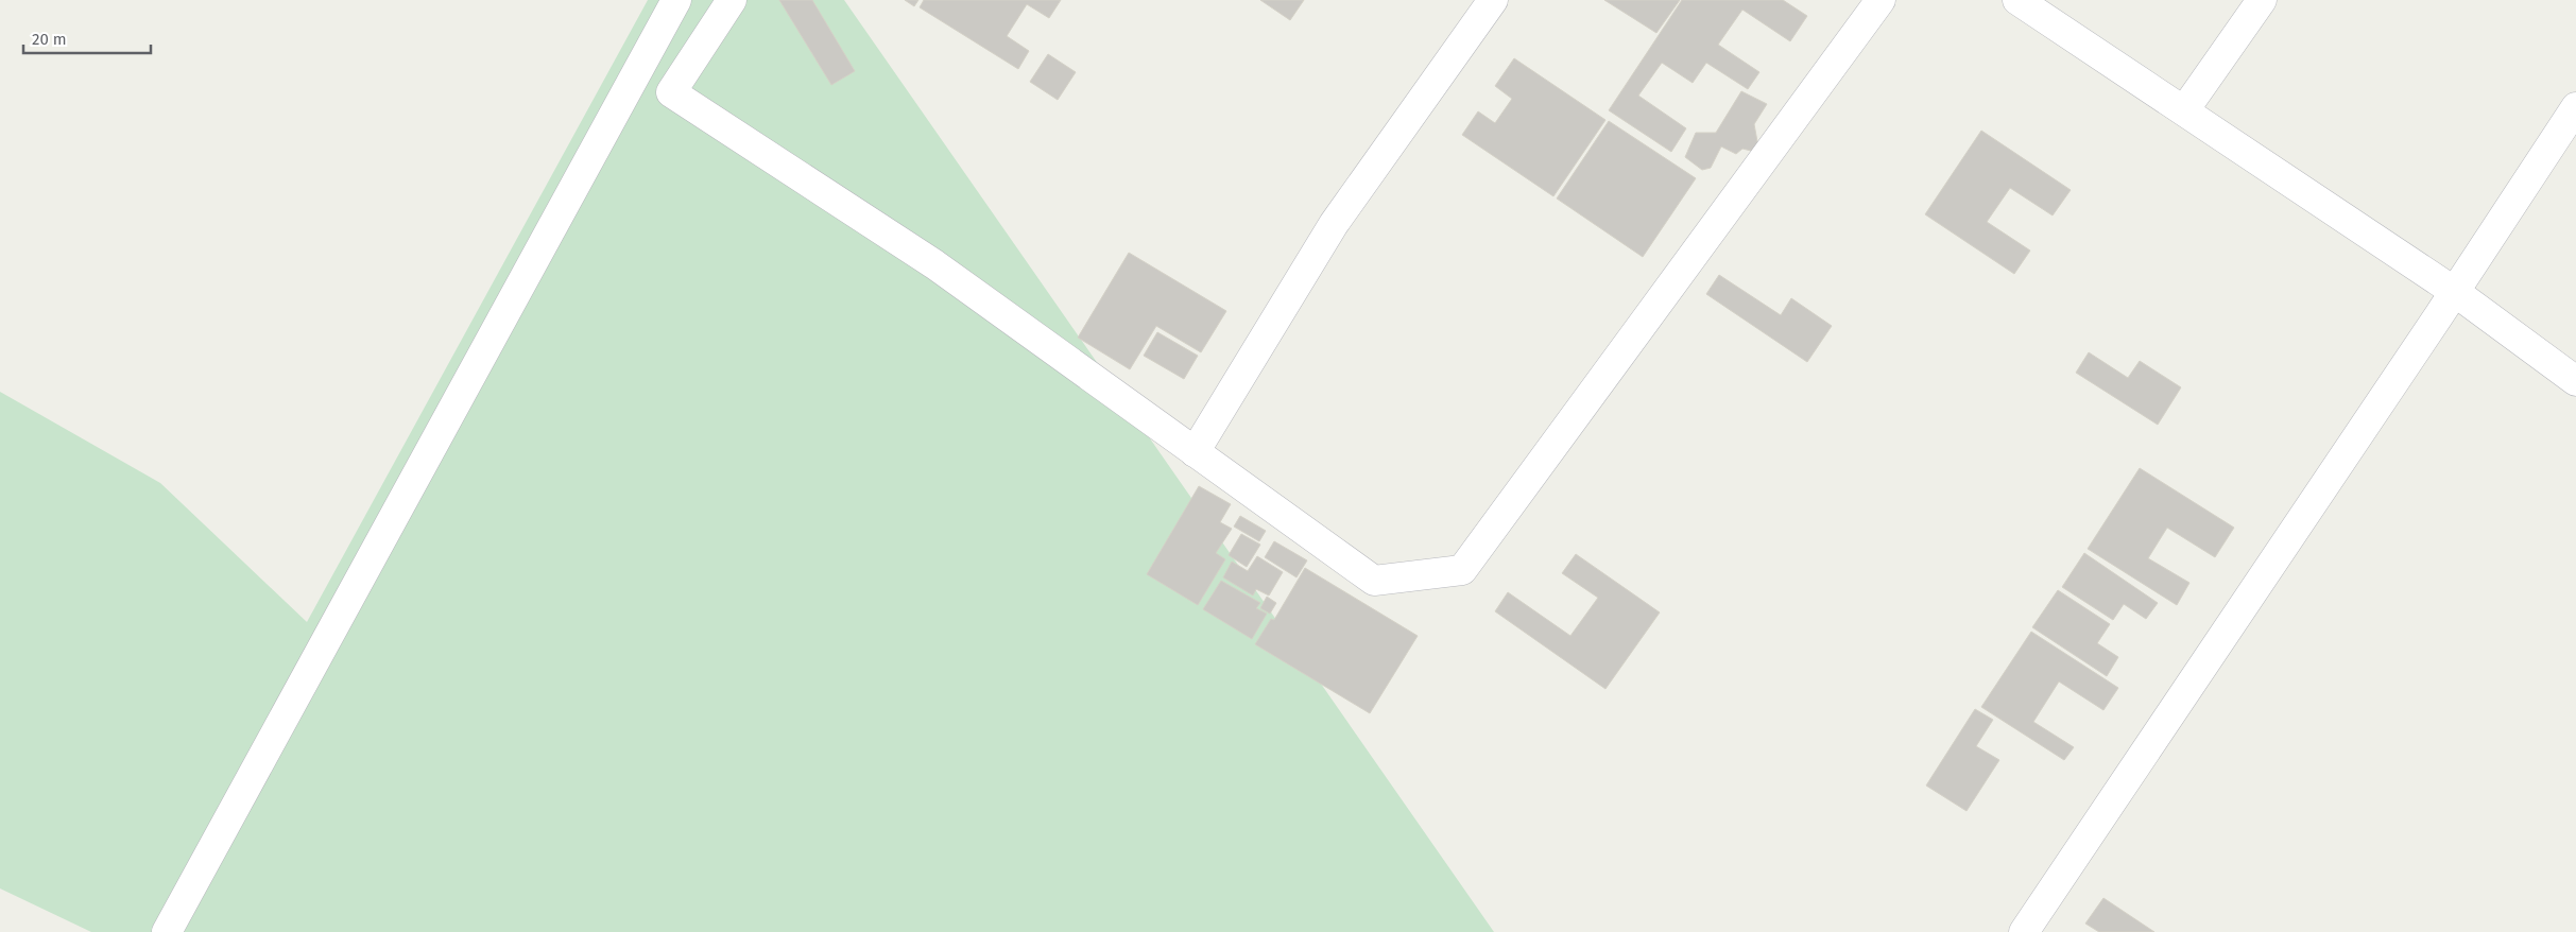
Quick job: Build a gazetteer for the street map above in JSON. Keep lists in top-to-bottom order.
{
  "scale_bar": "20 m"
}
